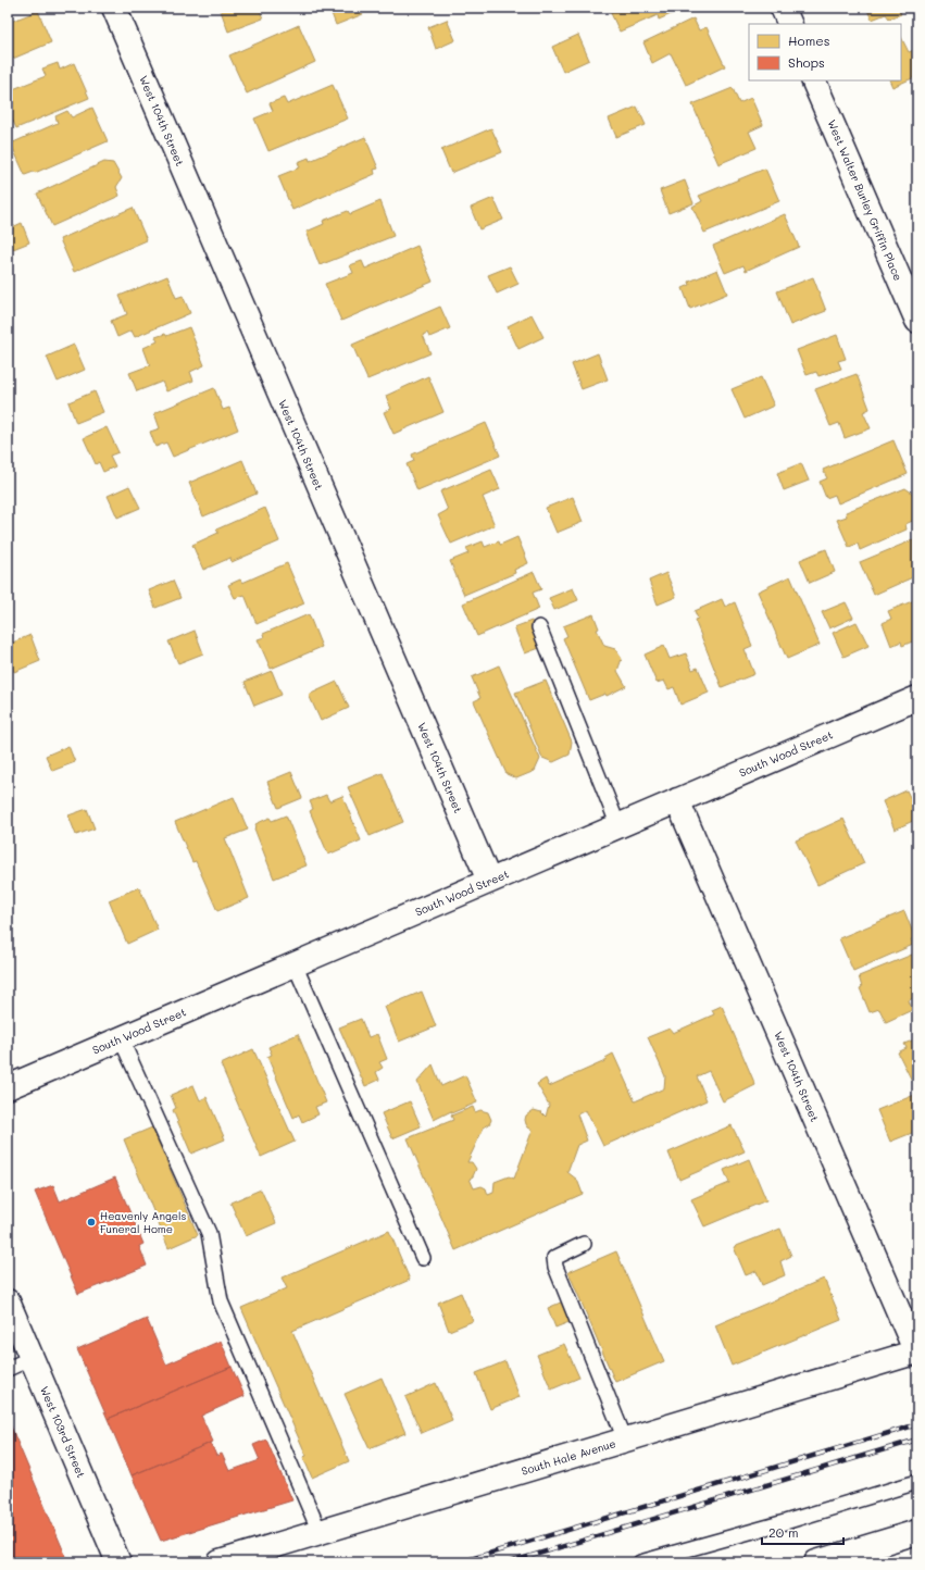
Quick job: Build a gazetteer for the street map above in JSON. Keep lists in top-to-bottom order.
{
  "streets": {
    "street": [
      "West 104th Street",
      "West Walter Burley Griffin Place",
      "South Wood Street",
      "West 103rd Street",
      "South Hale Avenue"
    ]
  },
  "crossings": [
    ["West 104th Street", "South Wood Street"],
    ["West 104th Street", "South Hale Avenue"]
  ],
  "places": ["Heavenly Angels Funeral Home"],
  "legend": ["Homes", "Shops"],
  "scale_bar": "20 m"
}
